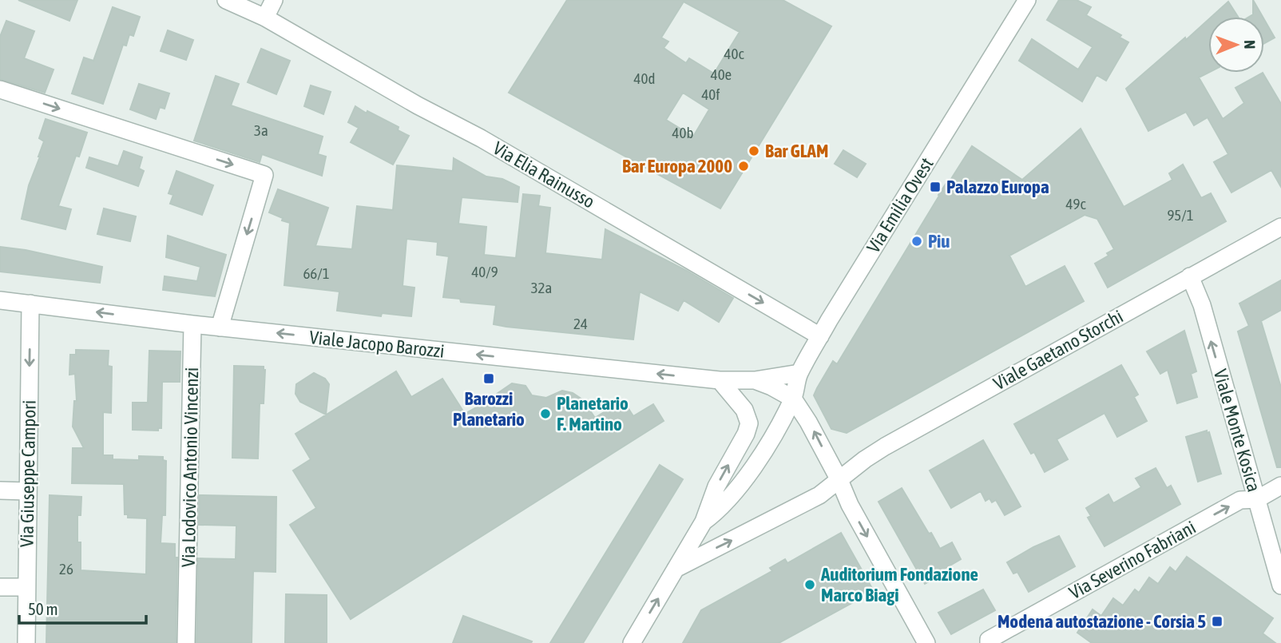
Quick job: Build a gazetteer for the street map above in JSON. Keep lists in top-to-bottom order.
{
  "streets": {
    "street": [
      "Via Elia Rainusso",
      "Via Emilia Ovest",
      "Viale Jacopo Barozzi",
      "Viale Gaetano Storchi",
      "Viale Monte Kosica",
      "Via Lodovico Antonio Vincenzi",
      "Via Giuseppe Campori",
      "Via Severino Fabriani"
    ]
  },
  "crossings": [
    ["Via Elia Rainusso", "Via Emilia Ovest"],
    ["Viale Jacopo Barozzi", "Via Lodovico Antonio Vincenzi"],
    ["Viale Jacopo Barozzi", "Via Giuseppe Campori"],
    ["Viale Gaetano Storchi", "Viale Monte Kosica"],
    ["Viale Monte Kosica", "Via Severino Fabriani"]
  ],
  "one_way": [
    "Via Elia Rainusso",
    "Viale Jacopo Barozzi",
    "Viale Monte Kosica",
    "Via Giuseppe Campori",
    "Via Severino Fabriani"
  ],
  "places": {
    "other": [
      "Bar GLAM",
      "Bar Europa 2000",
      "Piu",
      "Planetario F. Martino",
      "Auditorium Fondazione Marco Biagi"
    ],
    "transit": ["Palazzo Europa", "Barozzi Planetario", "Modena autostazione - Corsia 5"]
  },
  "house_numbers": [
    "40c",
    "40e",
    "40d",
    "40f",
    "3a",
    "40b",
    "49c",
    "95/1",
    "40/9",
    "66/1",
    "32a",
    "24",
    "26"
  ],
  "scale_bar": "50 m",
  "north": "right"
}
